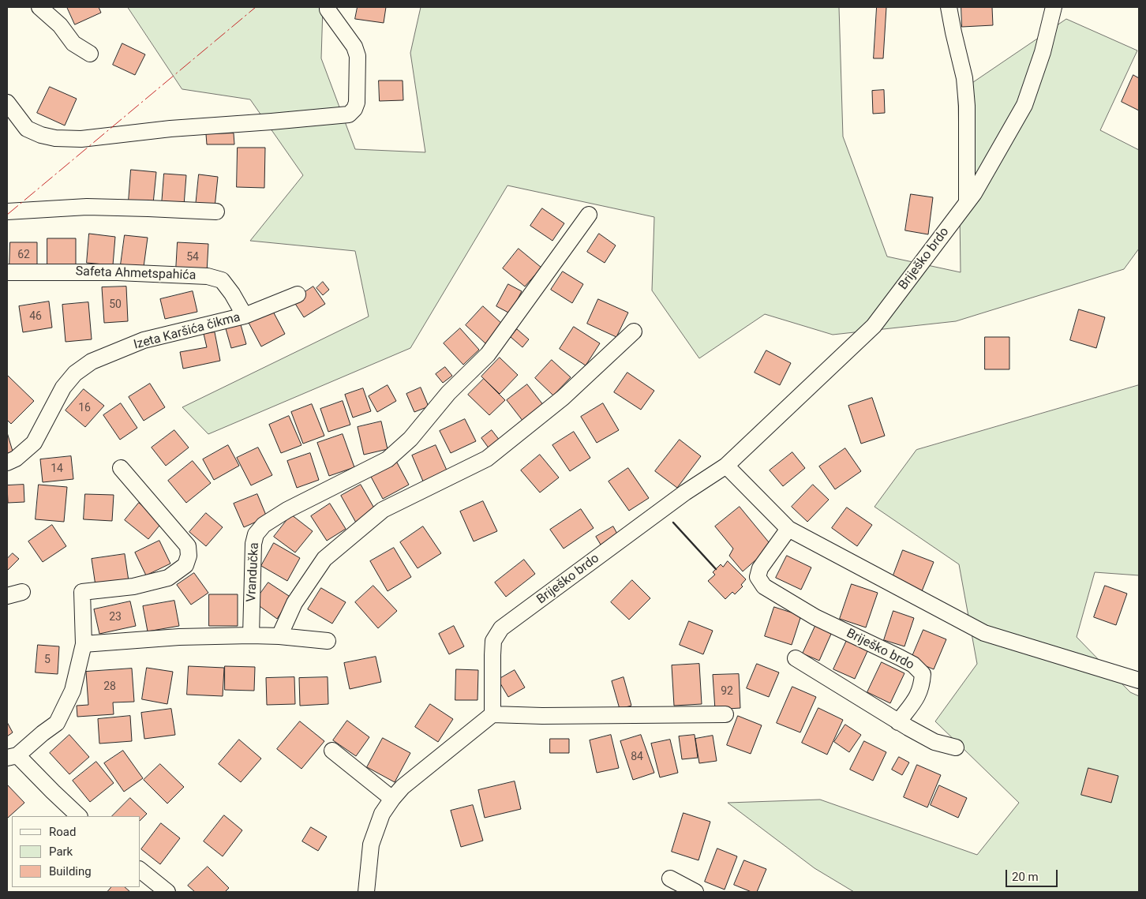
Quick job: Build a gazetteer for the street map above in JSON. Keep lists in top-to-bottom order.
{
  "streets": {
    "street": [
      "Briješko brdo",
      "Safeta Ahmetspahića",
      "Izeta Karšića čikma",
      "Vrandučka"
    ]
  },
  "crossings": [
    ["Safeta Ahmetspahića", "Izeta Karšića čikma"]
  ],
  "house_numbers": [
    "62",
    "54",
    "50",
    "46",
    "16",
    "14",
    "23",
    "5",
    "28",
    "92",
    "84"
  ],
  "legend": ["Road", "Park", "Building"],
  "scale_bar": "20 m"
}
